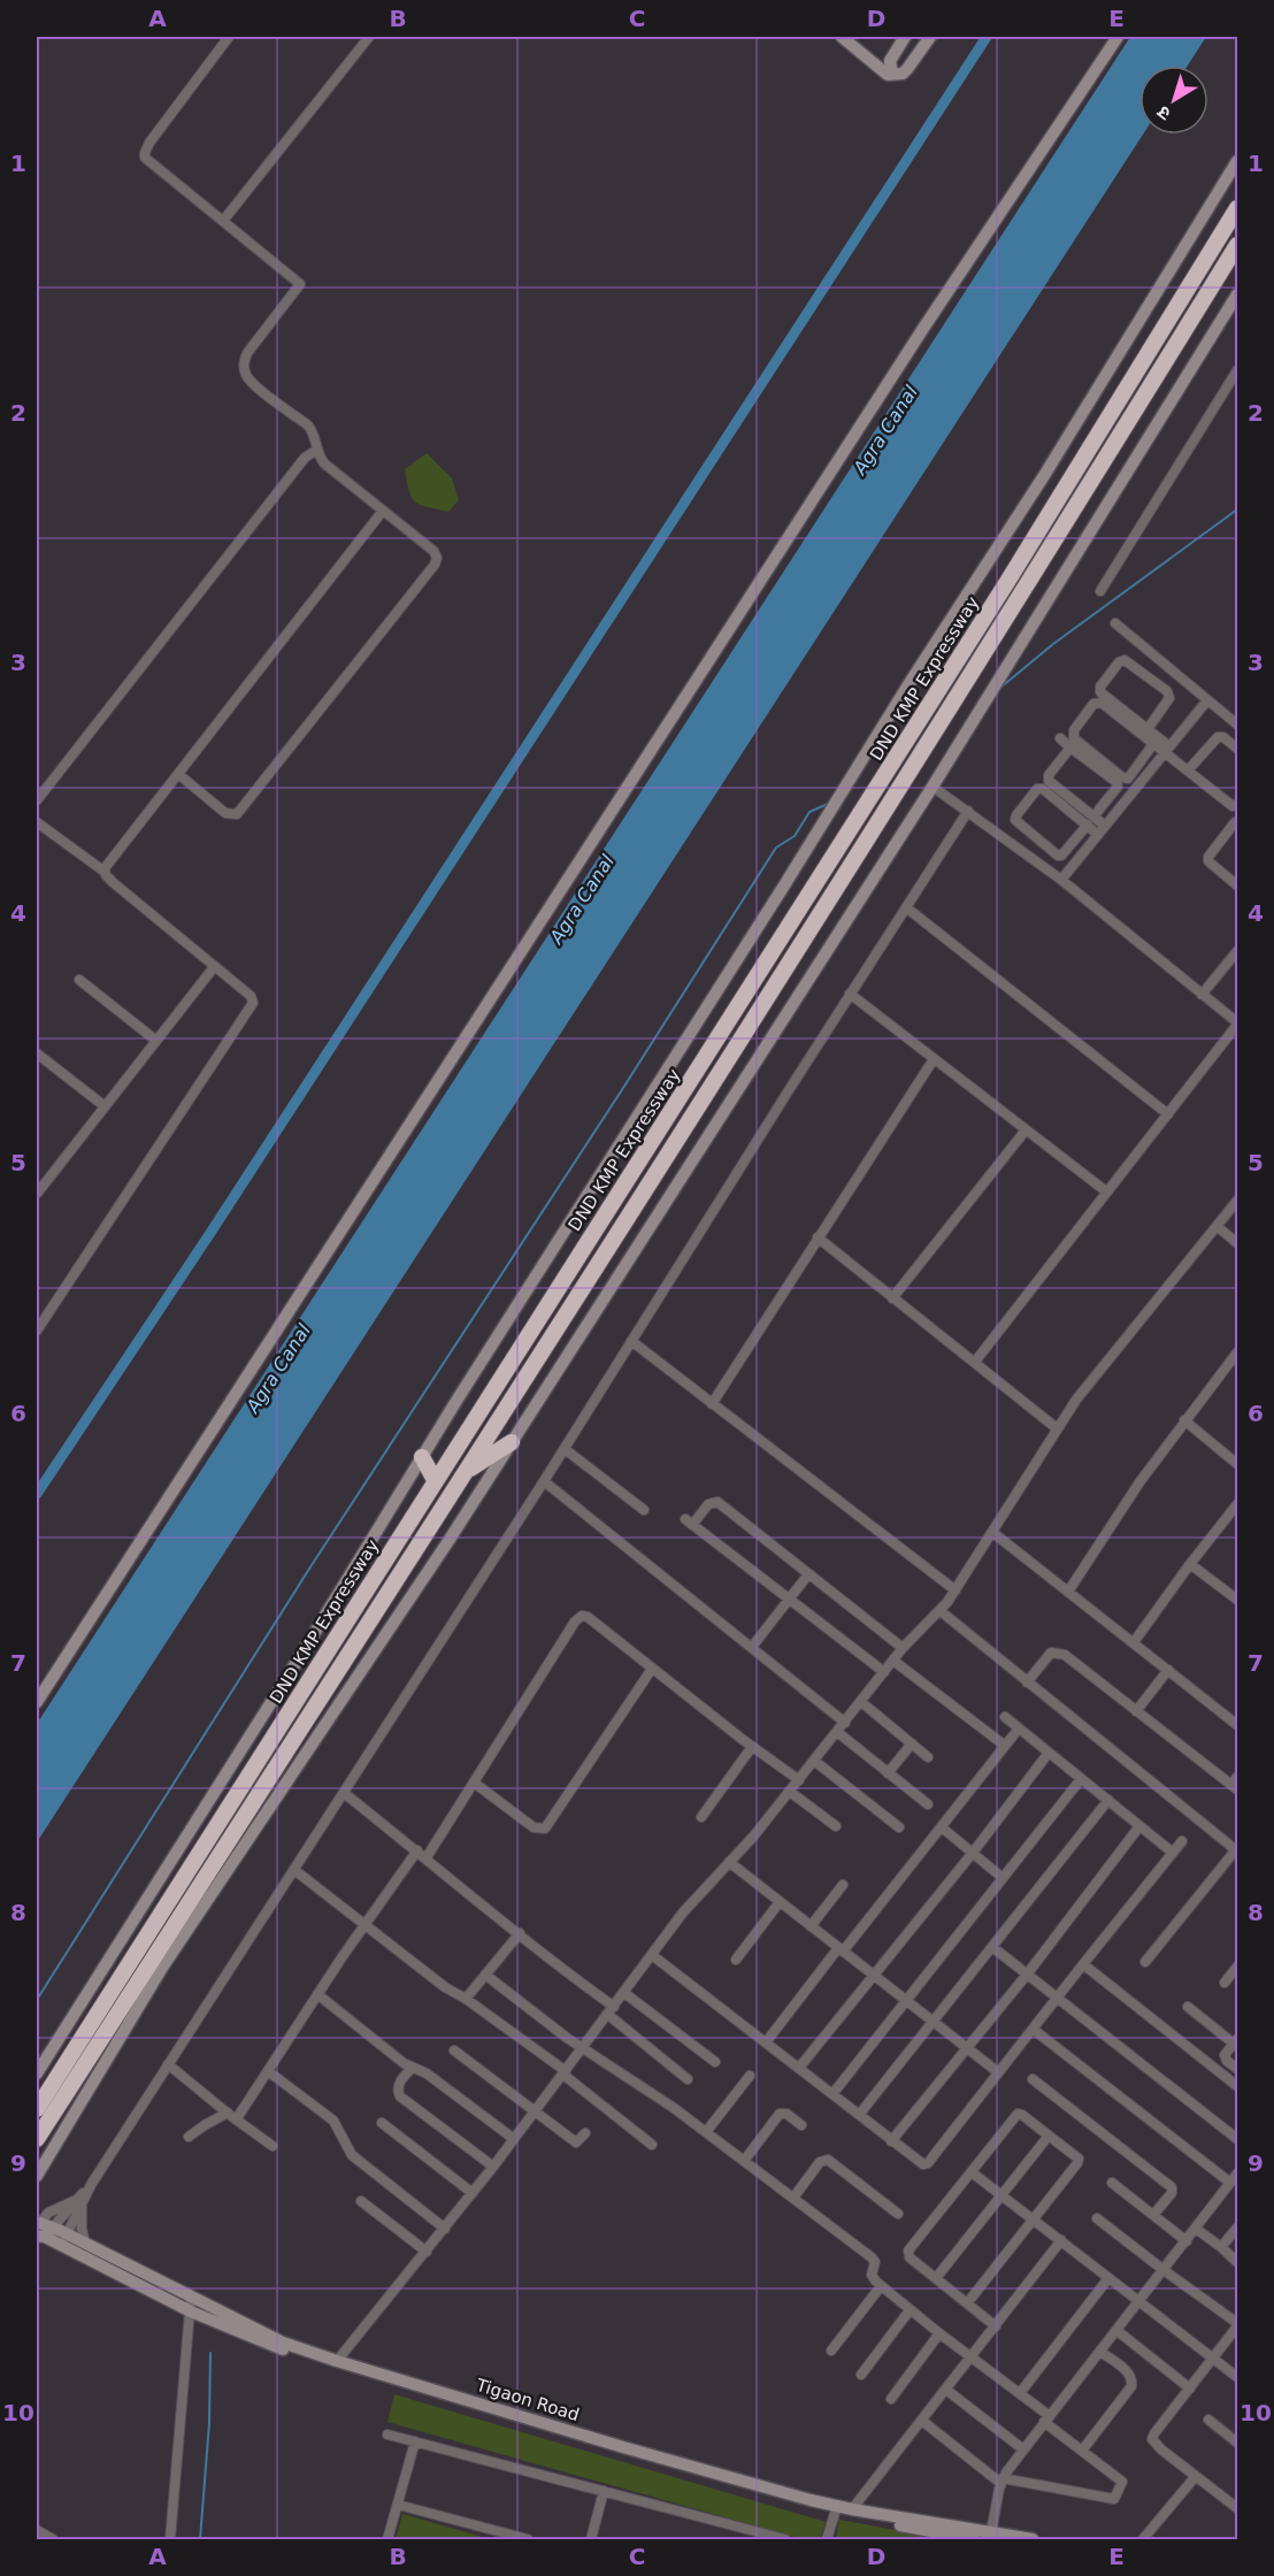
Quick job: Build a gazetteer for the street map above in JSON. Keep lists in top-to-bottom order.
{
  "streets": {
    "highway": ["DND KMP Expressway"],
    "street": ["Tigaon Road"]
  },
  "water": ["Agra Canal"],
  "north": "bottom left",
  "grid": {
    "columns": [
      "A",
      "B",
      "C",
      "D",
      "E"
    ],
    "rows": [
      "1",
      "2",
      "3",
      "4",
      "5",
      "6",
      "7",
      "8",
      "9",
      "10"
    ]
  }
}
